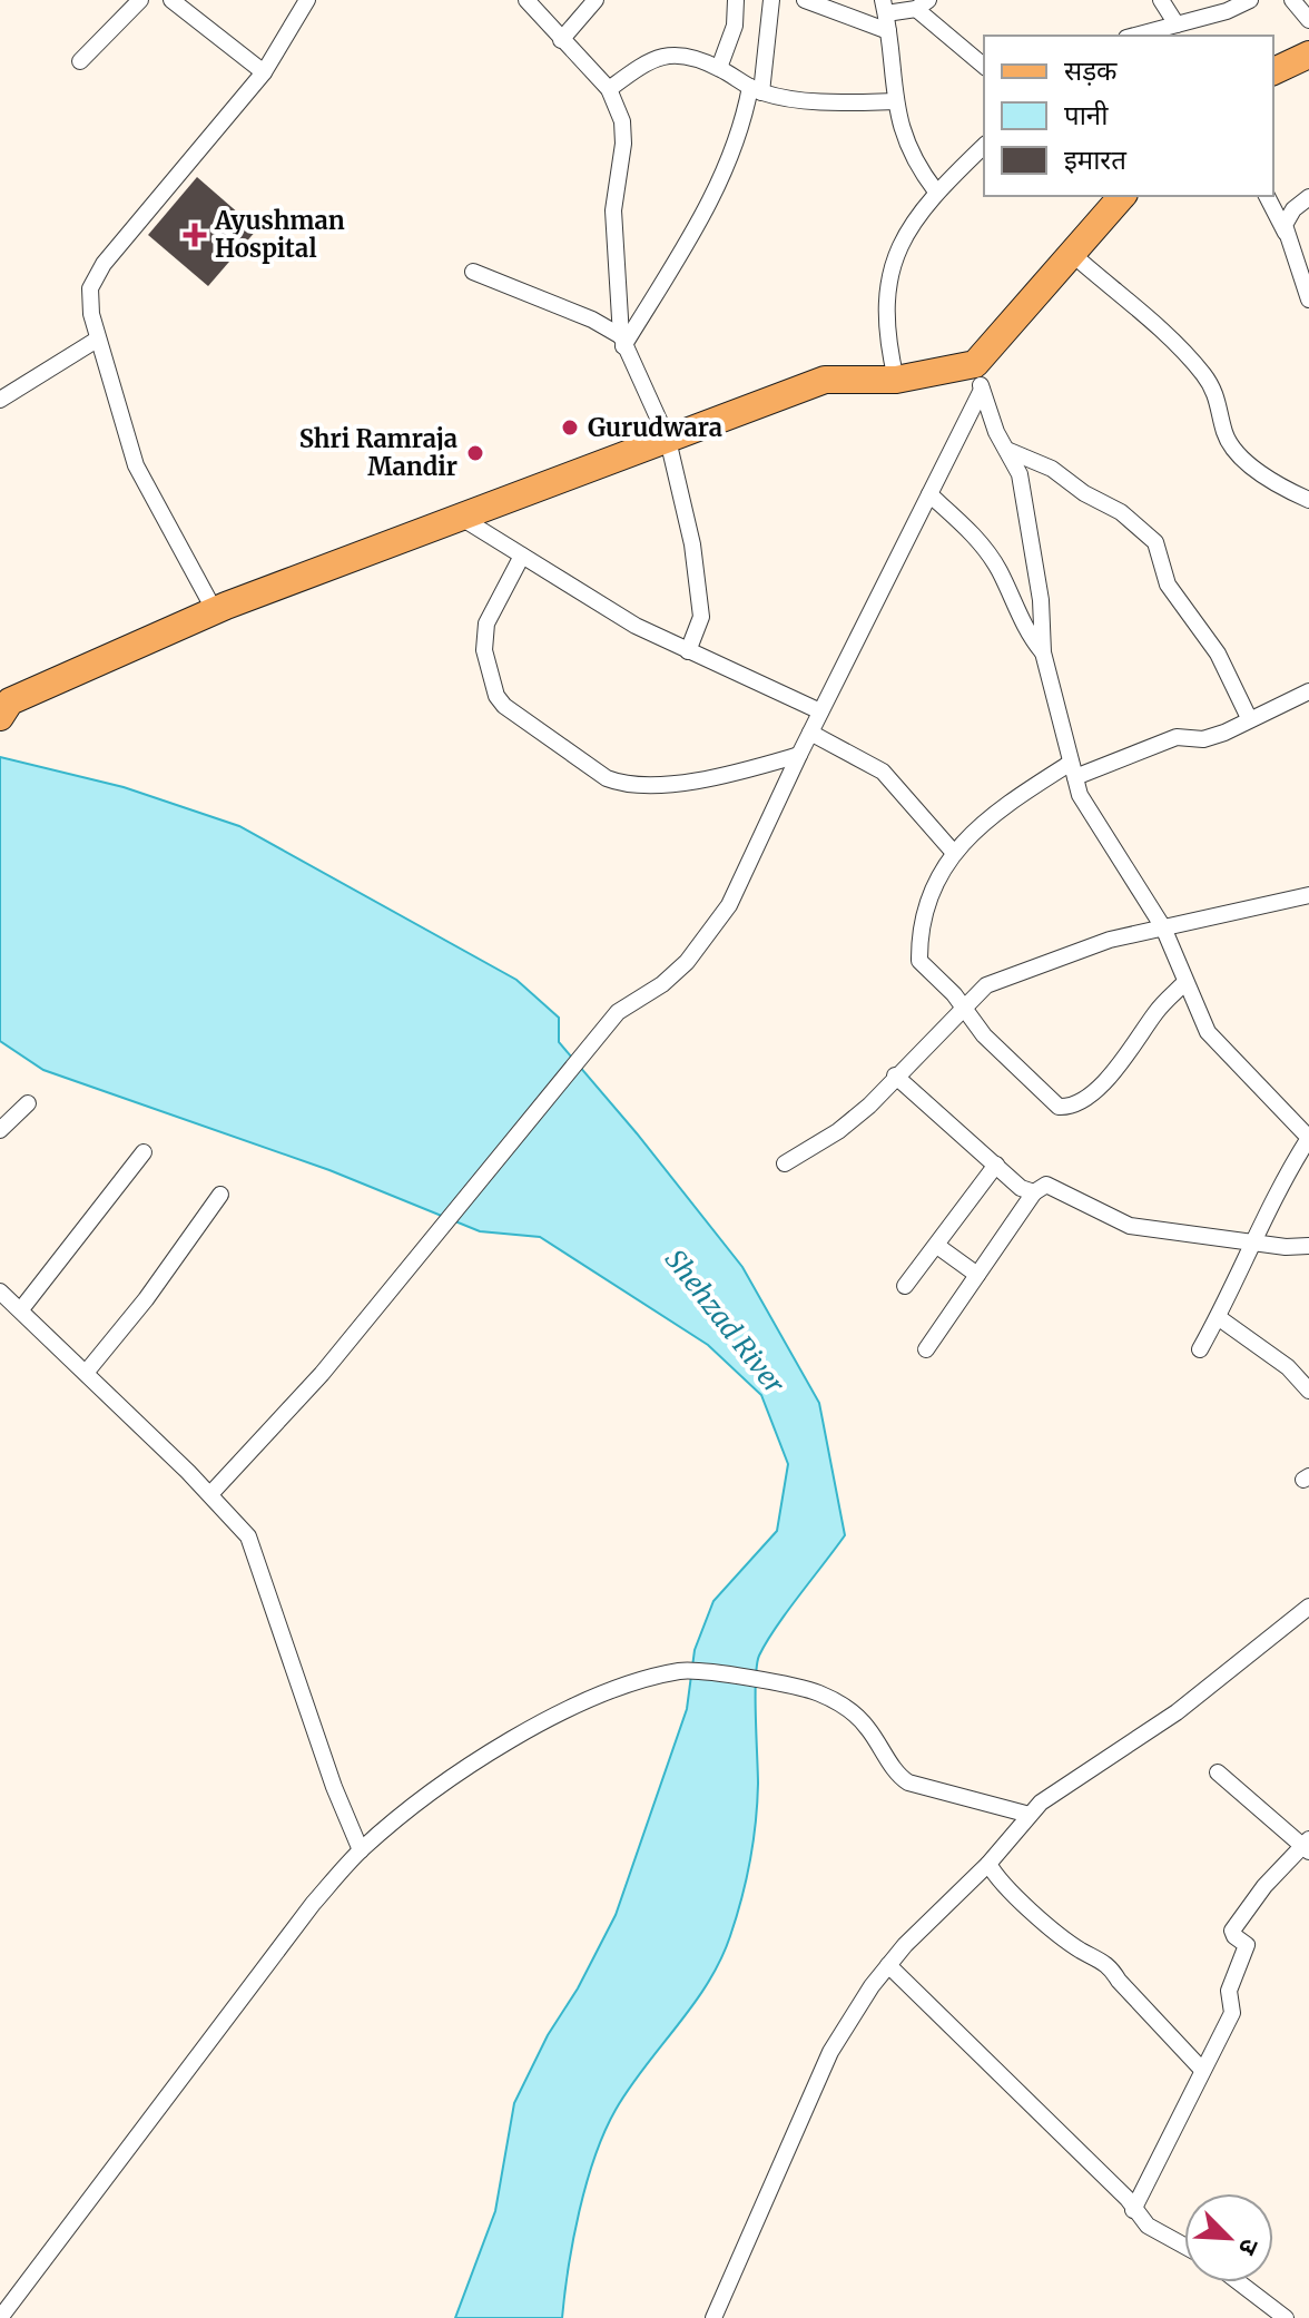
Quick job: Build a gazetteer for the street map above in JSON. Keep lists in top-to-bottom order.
{
  "water": ["Shehzad River"],
  "places": {
    "health": ["Ayushman Hospital"],
    "other": ["Gurudwara", "Shri Ramraja Mandir"]
  },
  "legend": ["सड़क", "पानी", "इमारत"],
  "north": "bottom right"
}
